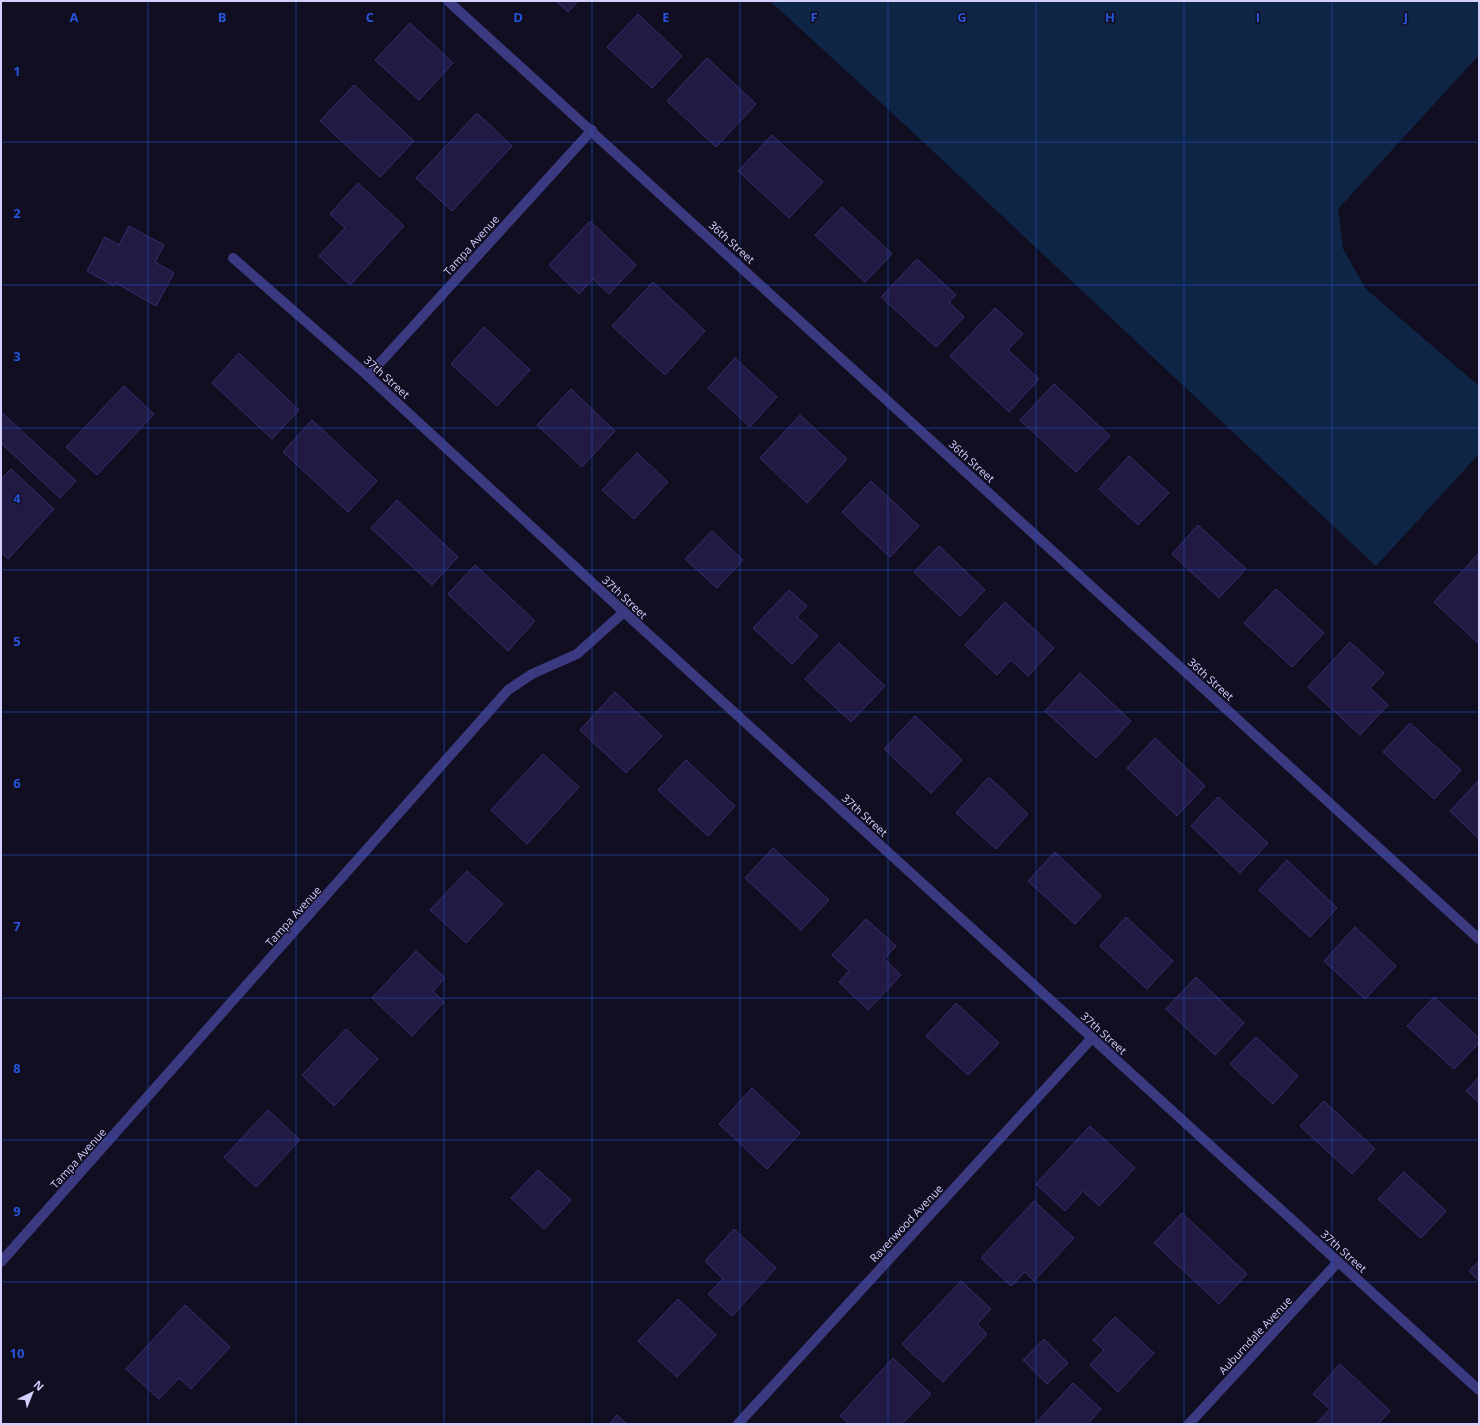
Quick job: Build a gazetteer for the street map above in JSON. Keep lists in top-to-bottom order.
{
  "streets": {
    "street": [
      "36th Street",
      "Tampa Avenue",
      "37th Street",
      "Ravenwood Avenue",
      "Auburndale Avenue"
    ]
  },
  "crossings": [
    ["36th Street", "Tampa Avenue"],
    ["Tampa Avenue", "37th Street"],
    ["37th Street", "Ravenwood Avenue"],
    ["37th Street", "Auburndale Avenue"]
  ],
  "north": "top right",
  "grid": {
    "columns": [
      "A",
      "B",
      "C",
      "D",
      "E",
      "F",
      "G",
      "H",
      "I",
      "J"
    ],
    "rows": [
      "1",
      "2",
      "3",
      "4",
      "5",
      "6",
      "7",
      "8",
      "9",
      "10"
    ]
  }
}
